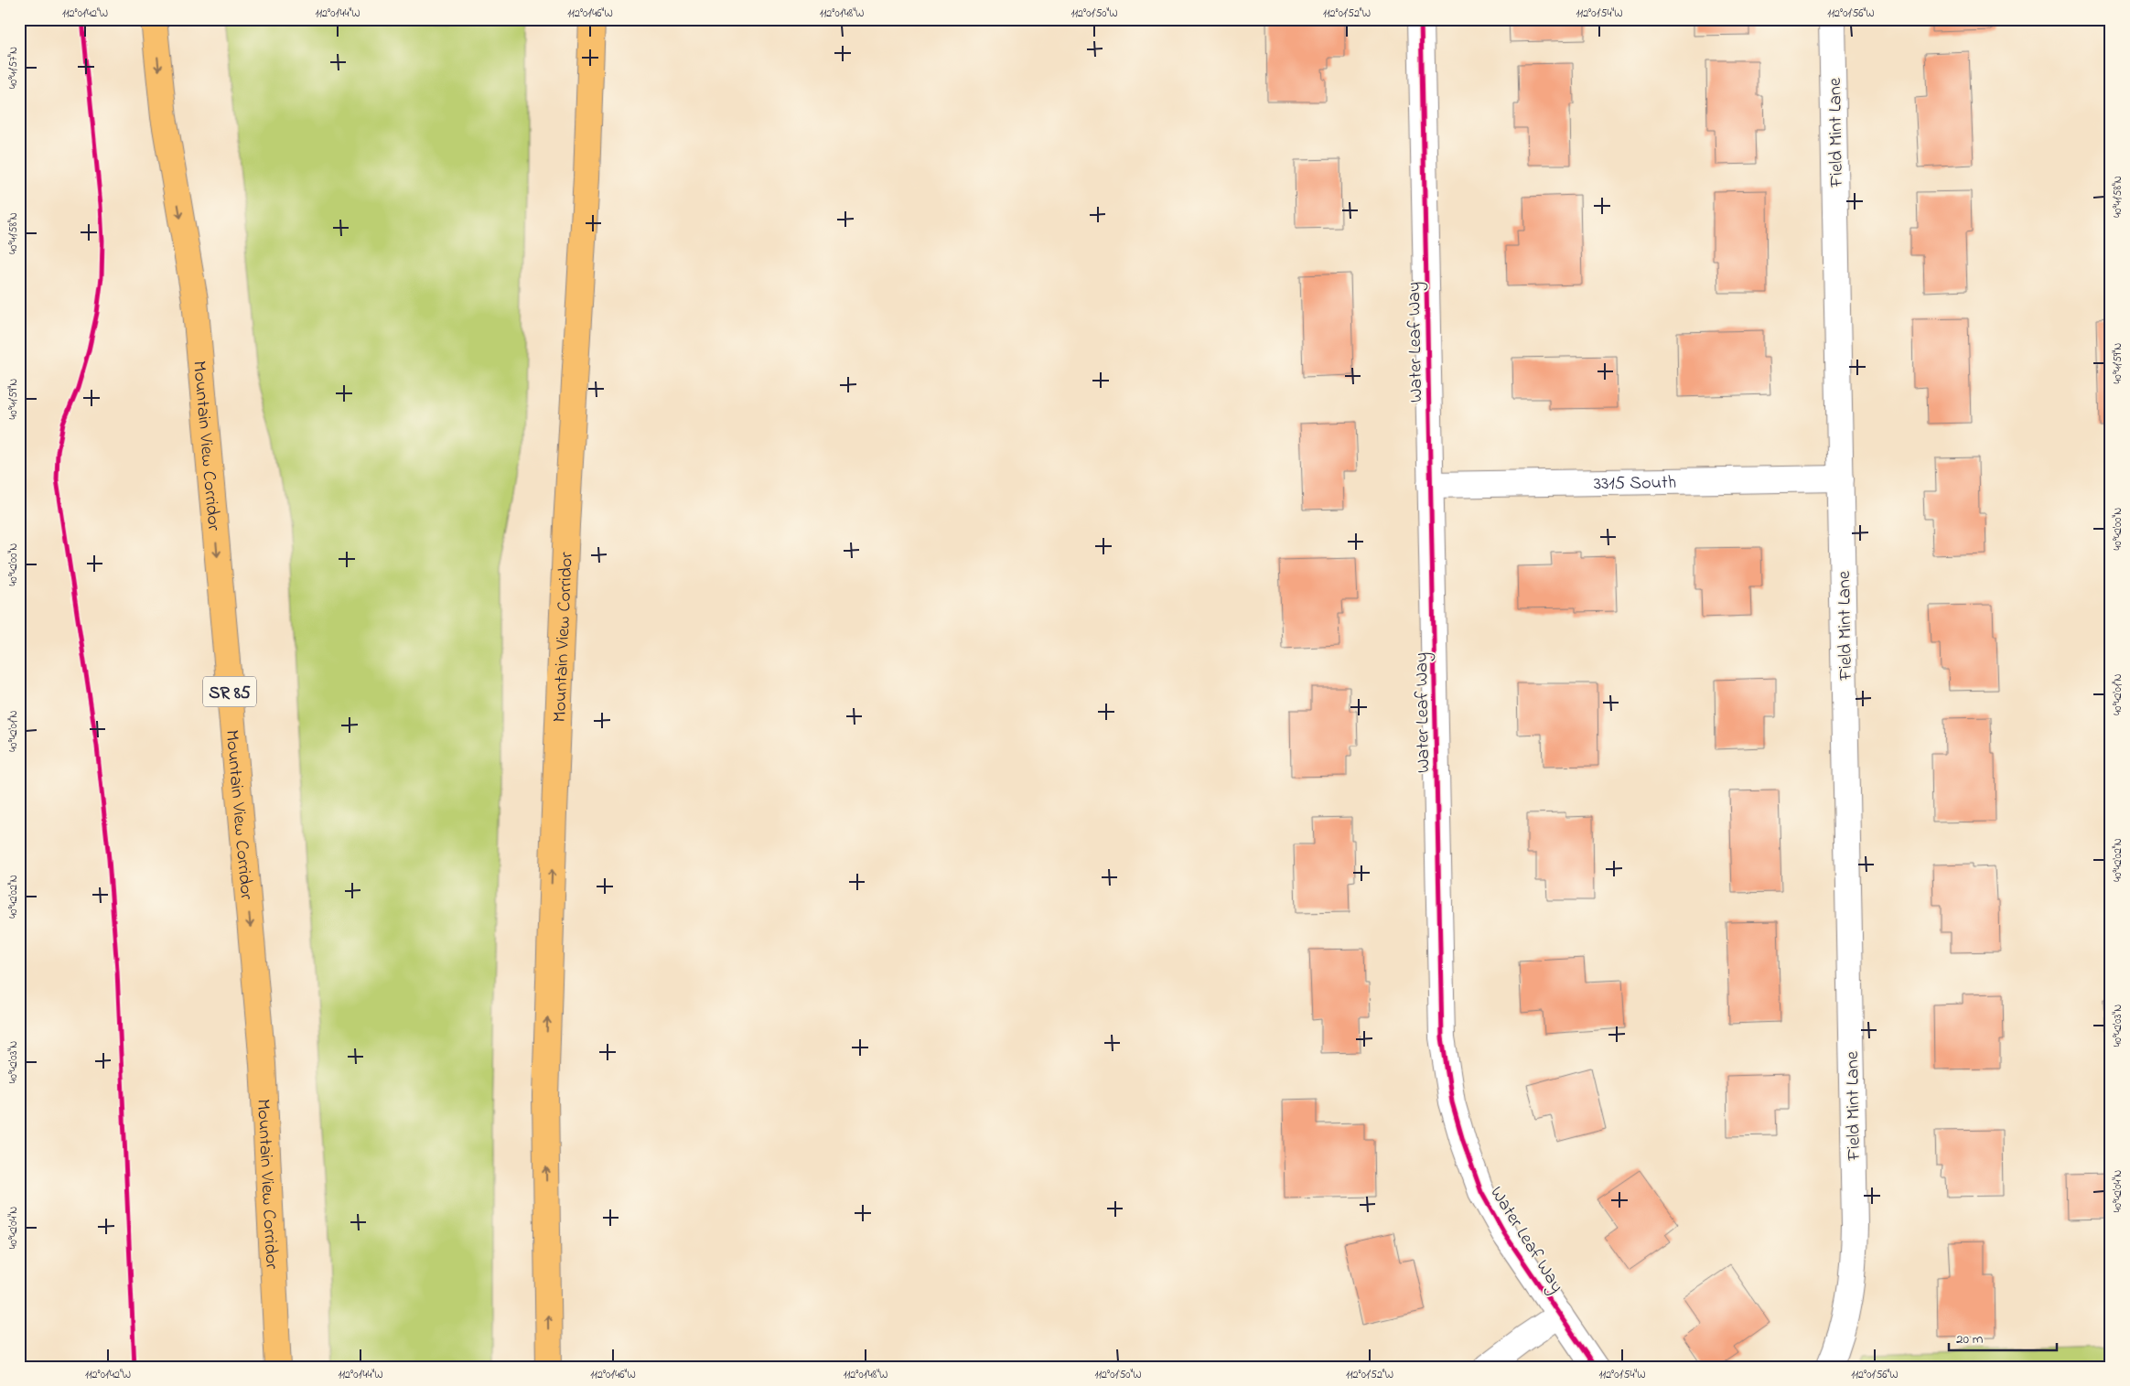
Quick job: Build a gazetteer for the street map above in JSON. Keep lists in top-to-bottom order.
{
  "streets": {
    "highway": ["Mountain View Corridor", "SR 85"],
    "street": ["Field Mint Lane", "Water Leaf Way", "3315 South"]
  },
  "crossings": [
    ["Field Mint Lane", "3315 South"],
    ["Water Leaf Way", "3315 South"]
  ],
  "scale_bar": "20 m",
  "coordinates": [
    "112°01'42\"W",
    "112°01'44\"W",
    "112°01'46\"W",
    "112°01'48\"W",
    "112°01'50\"W",
    "112°01'52\"W",
    "112°01'54\"W",
    "112°01'56\"W",
    "40°41'57\"N",
    "40°41'58\"N",
    "40°41'59\"N",
    "40°42'00\"N",
    "40°42'01\"N",
    "40°42'02\"N",
    "40°42'03\"N",
    "40°42'04\"N"
  ]
}
